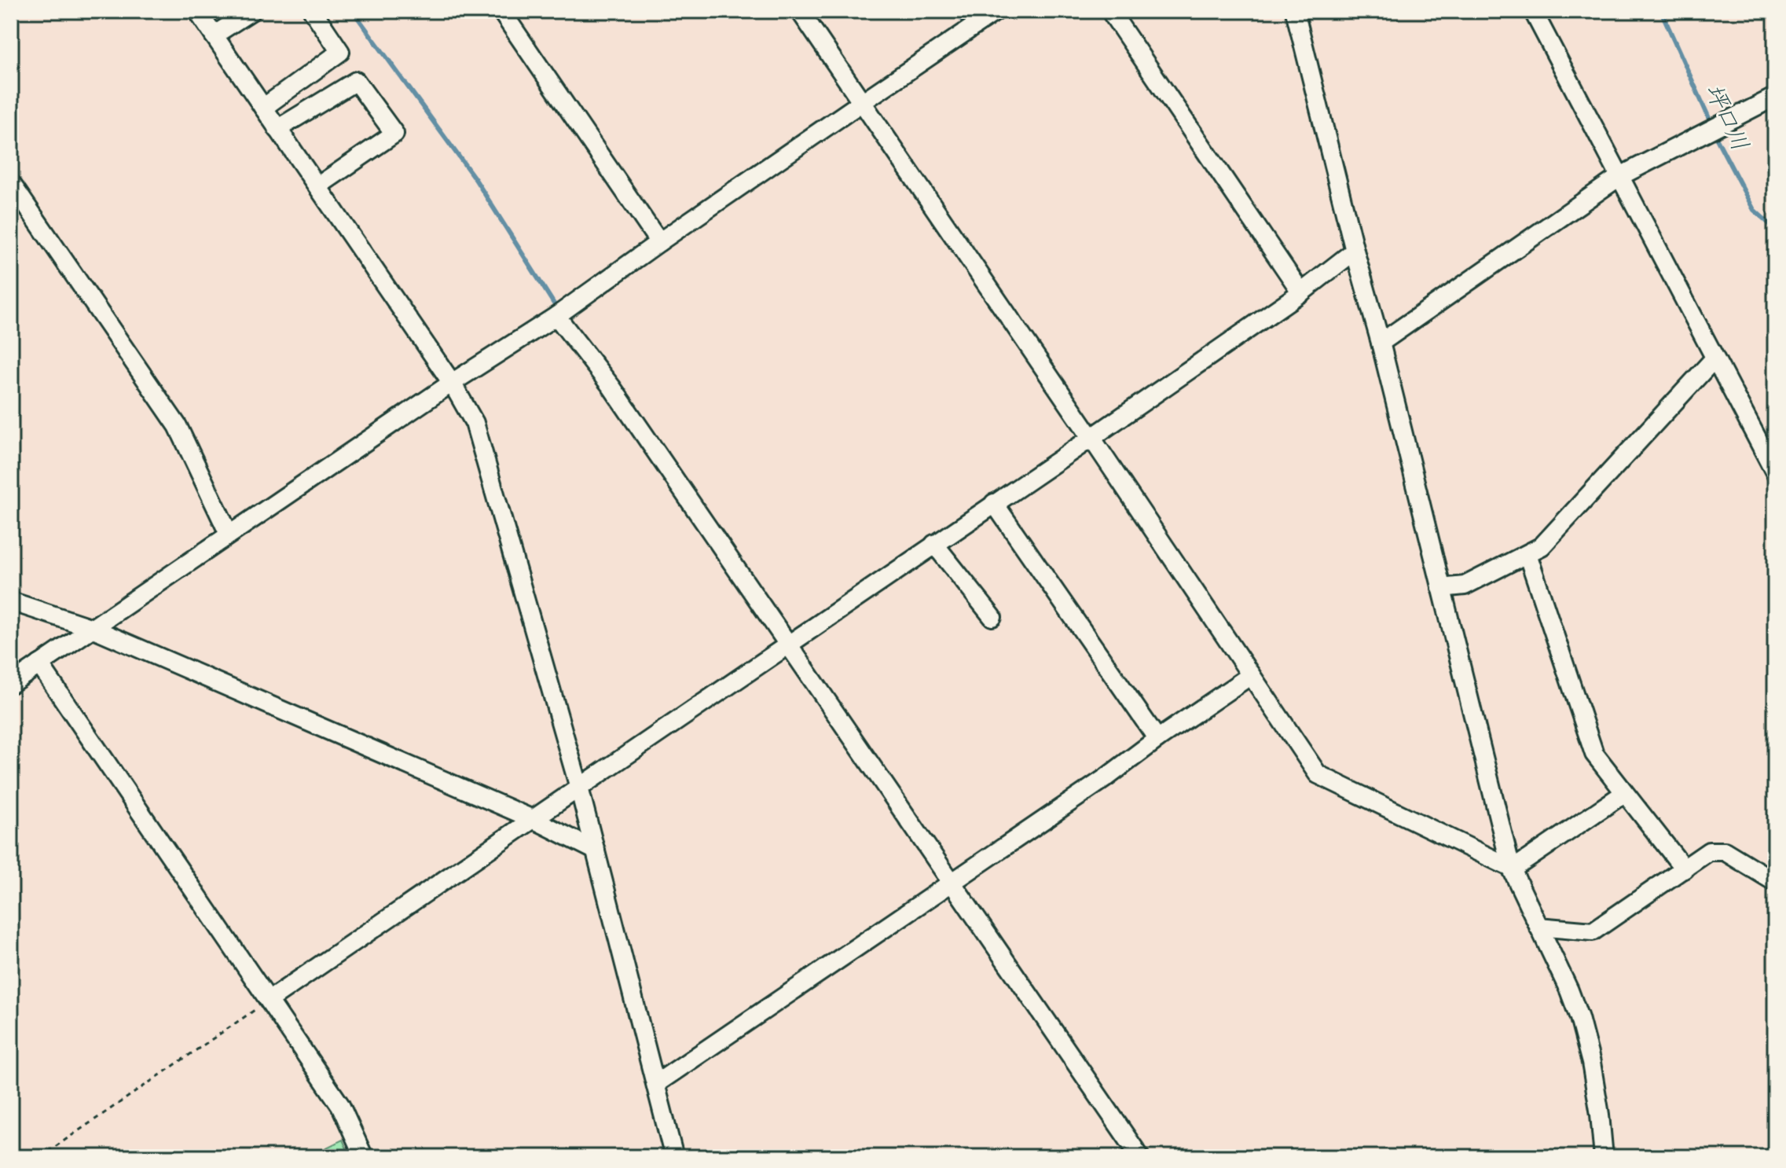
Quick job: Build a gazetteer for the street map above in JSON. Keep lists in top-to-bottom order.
{
  "water": ["坪口川"]
}
